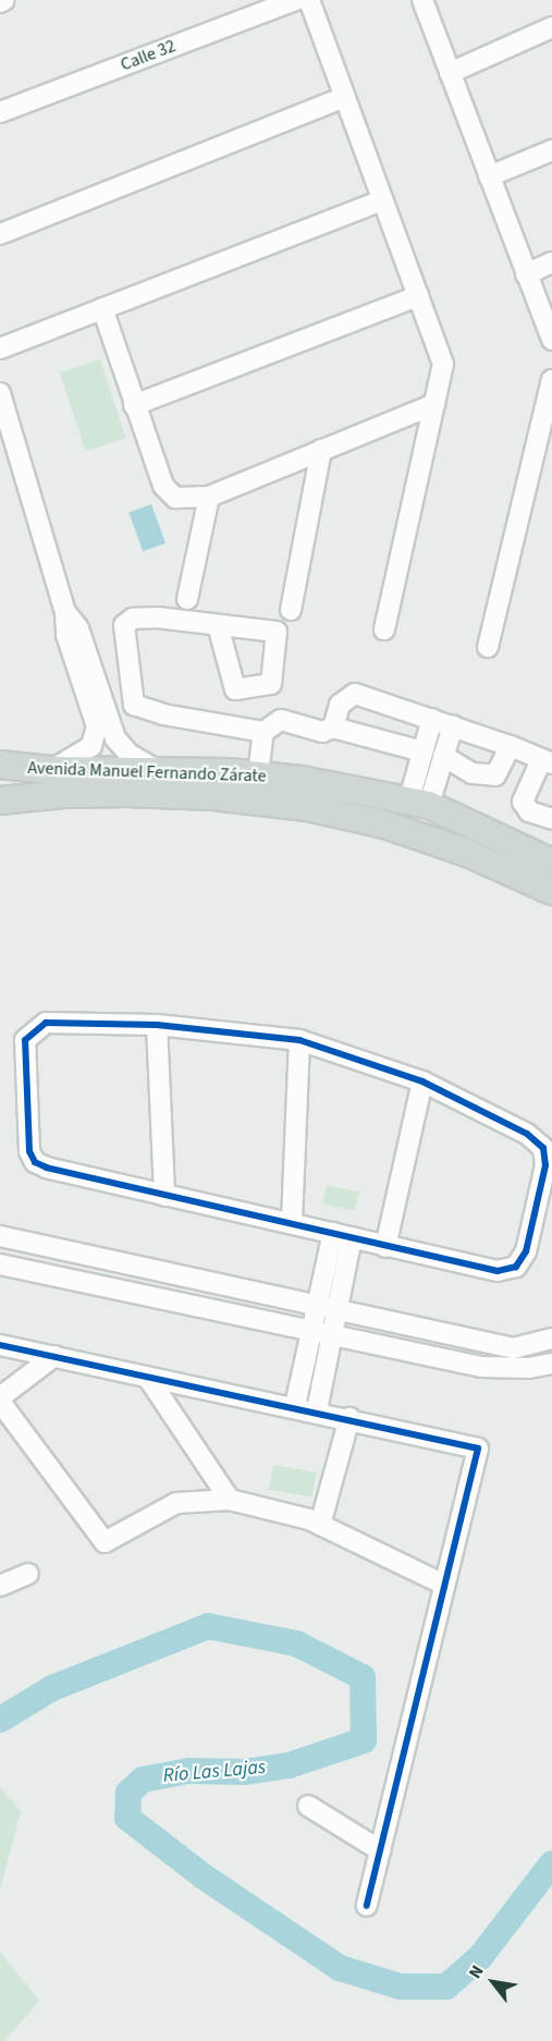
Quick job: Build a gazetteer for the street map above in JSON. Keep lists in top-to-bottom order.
{
  "streets": {
    "main road": ["Avenida Manuel Fernando Zárate"],
    "street": ["Calle 32"]
  },
  "water": ["Río Las Lajas"],
  "north": "top left"
}
